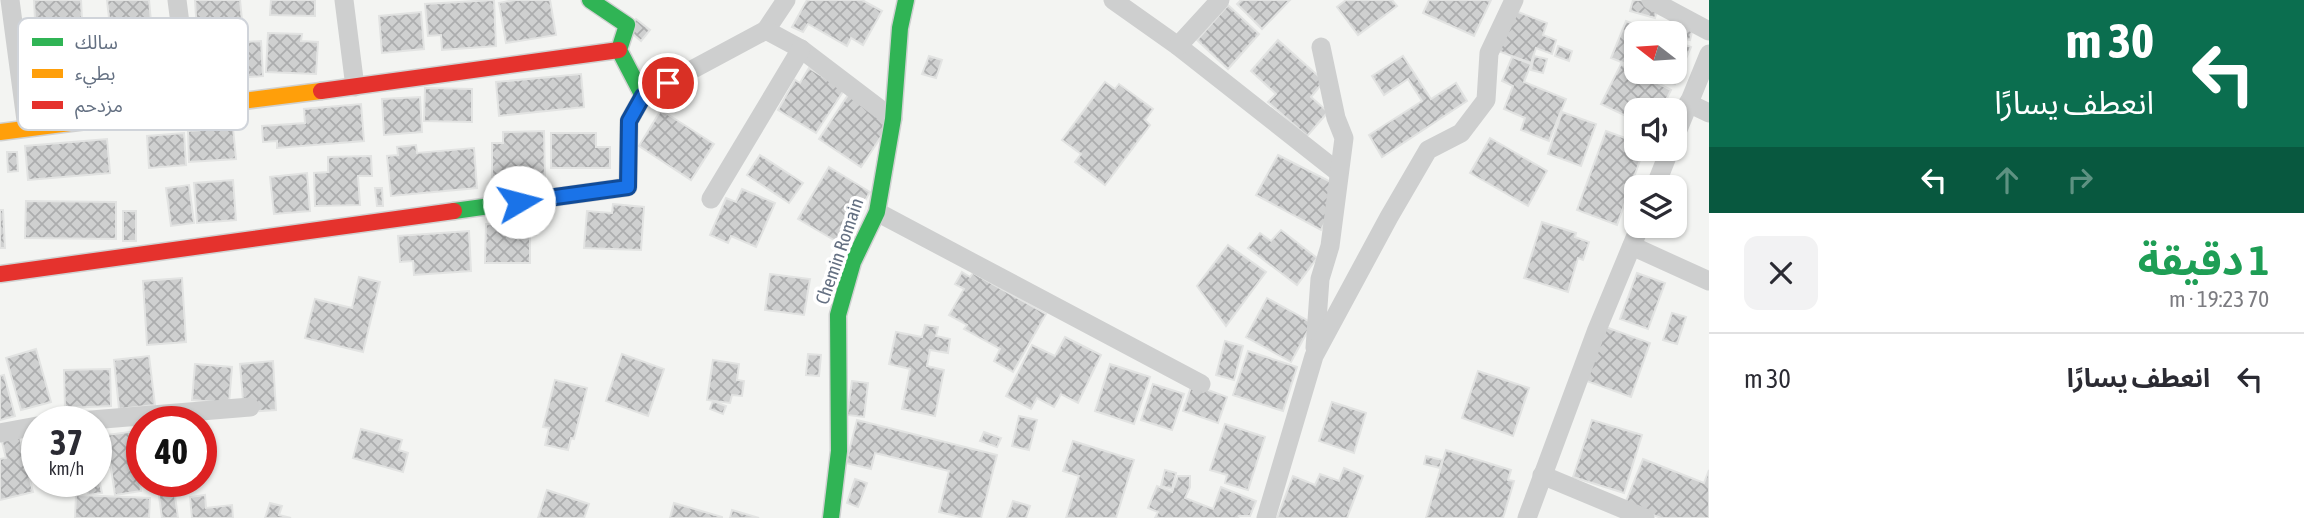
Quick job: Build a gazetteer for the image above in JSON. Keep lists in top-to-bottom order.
{
  "streets": {
    "street": ["Chemin Romain"]
  },
  "legend": ["سالك", "بطيء", "مزدحم"],
  "north": "left",
  "page": {
    "turn": ["30 m", "انعطف يسارًا"],
    "heading": ["1 دقيقة", "70 m · 19:23"],
    "list": [
      {
        "name": "انعطف يسارًا",
        "value": "30 m"
      }
    ],
    "speed": "37 km/h",
    "limit": "40"
  }
}
